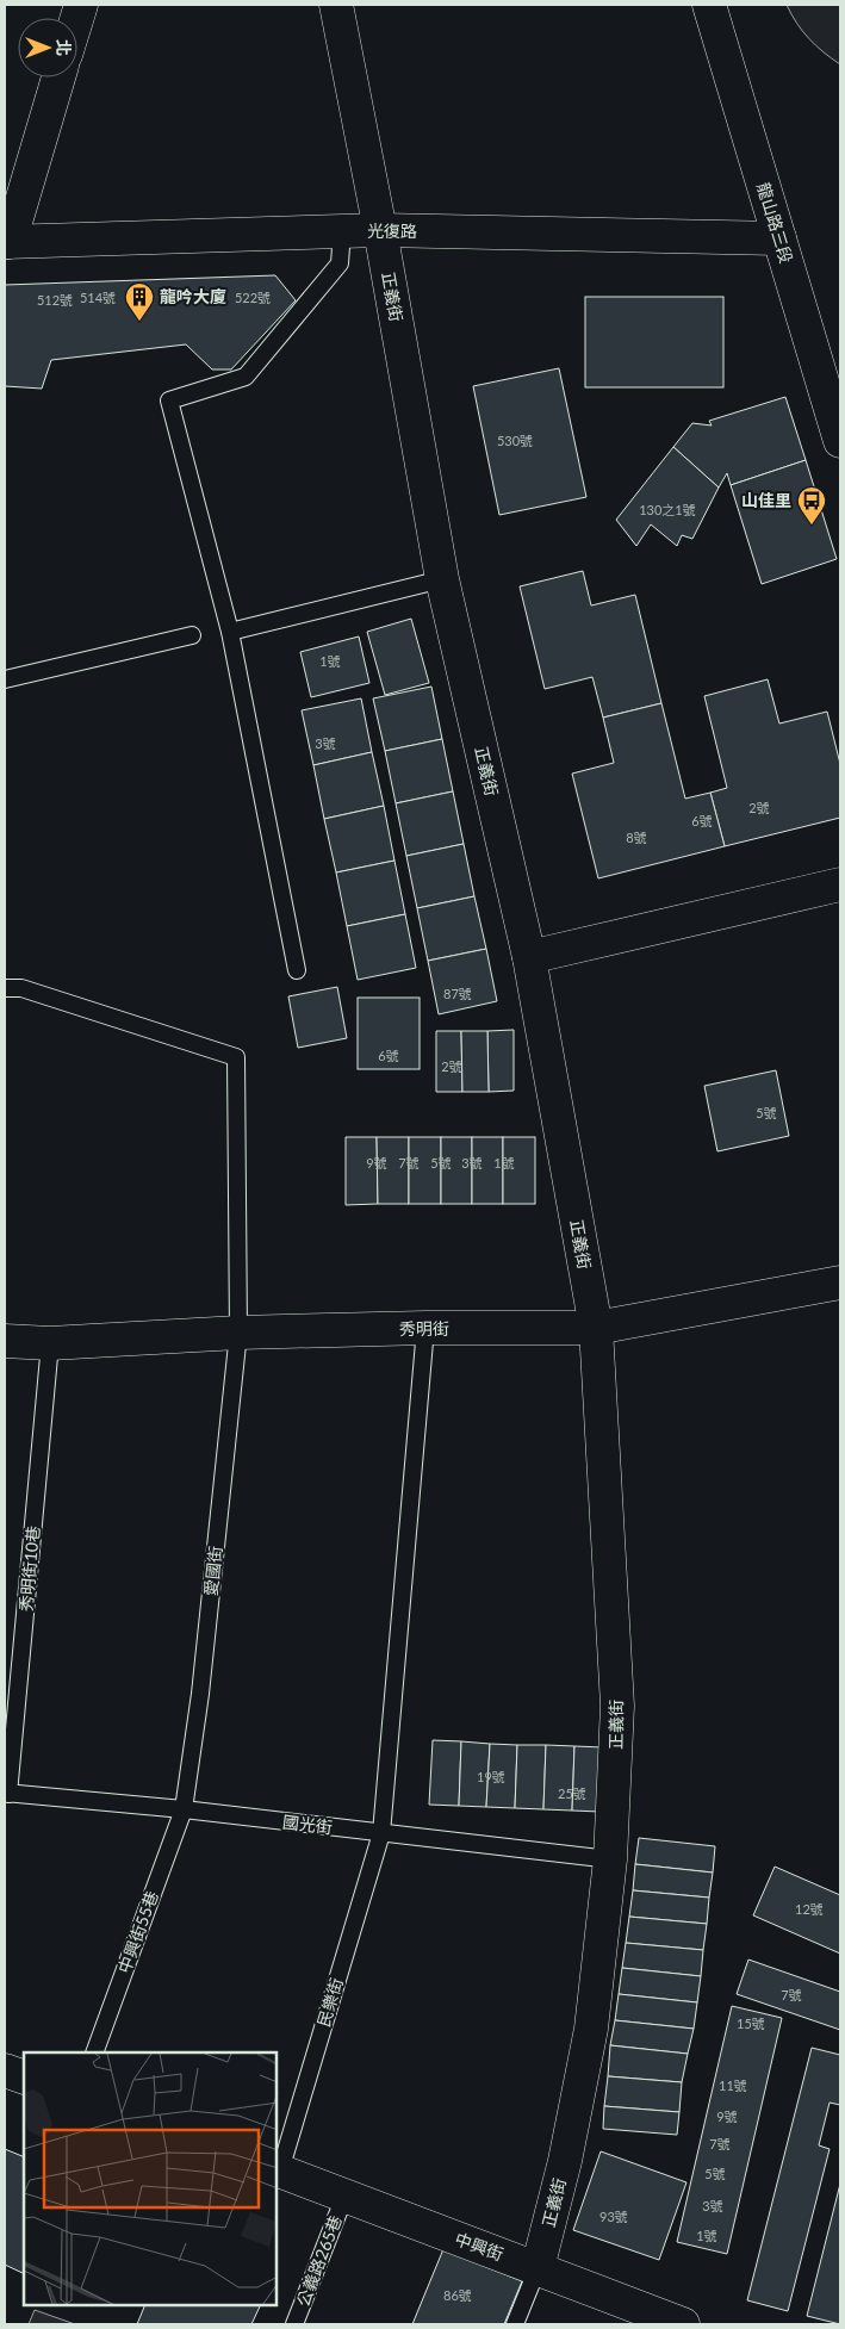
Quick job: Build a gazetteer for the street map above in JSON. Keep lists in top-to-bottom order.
{
  "streets": {
    "street": [
      "龍山路三段",
      "光復路",
      "正義街",
      "秀明街",
      "中興街"
    ],
    "lane": [
      "秀明街10巷",
      "愛國街",
      "國光街",
      "中興街55巷",
      "民樂街",
      "公義路265巷"
    ]
  },
  "crossings": [
    ["龍山路三段", "光復路"],
    ["光復路", "正義街"],
    ["正義街", "秀明街"],
    ["正義街", "國光街"],
    ["正義街", "中興街"],
    ["秀明街", "秀明街10巷"],
    ["秀明街", "愛國街"],
    ["秀明街", "民樂街"],
    ["秀明街10巷", "國光街"],
    ["愛國街", "國光街"],
    ["愛國街", "中興街55巷"],
    ["國光街", "中興街55巷"],
    ["國光街", "民樂街"],
    ["民樂街", "中興街"],
    ["中興街", "公義路265巷"]
  ],
  "places": {
    "building": ["龍吟大廈"],
    "bus stop": ["山佳里"]
  },
  "house_numbers": [
    "514號",
    "522號",
    "512號",
    "530號",
    "130之1號",
    "1號",
    "3號",
    "2號",
    "6號",
    "8號",
    "87號",
    "6號",
    "2號",
    "5號",
    "9號",
    "7號",
    "5號",
    "3號",
    "1號",
    "19號",
    "25號",
    "12號",
    "7號",
    "15號",
    "11號",
    "9號",
    "7號",
    "5號",
    "3號",
    "93號",
    "1號",
    "86號"
  ],
  "north": "right"
}
